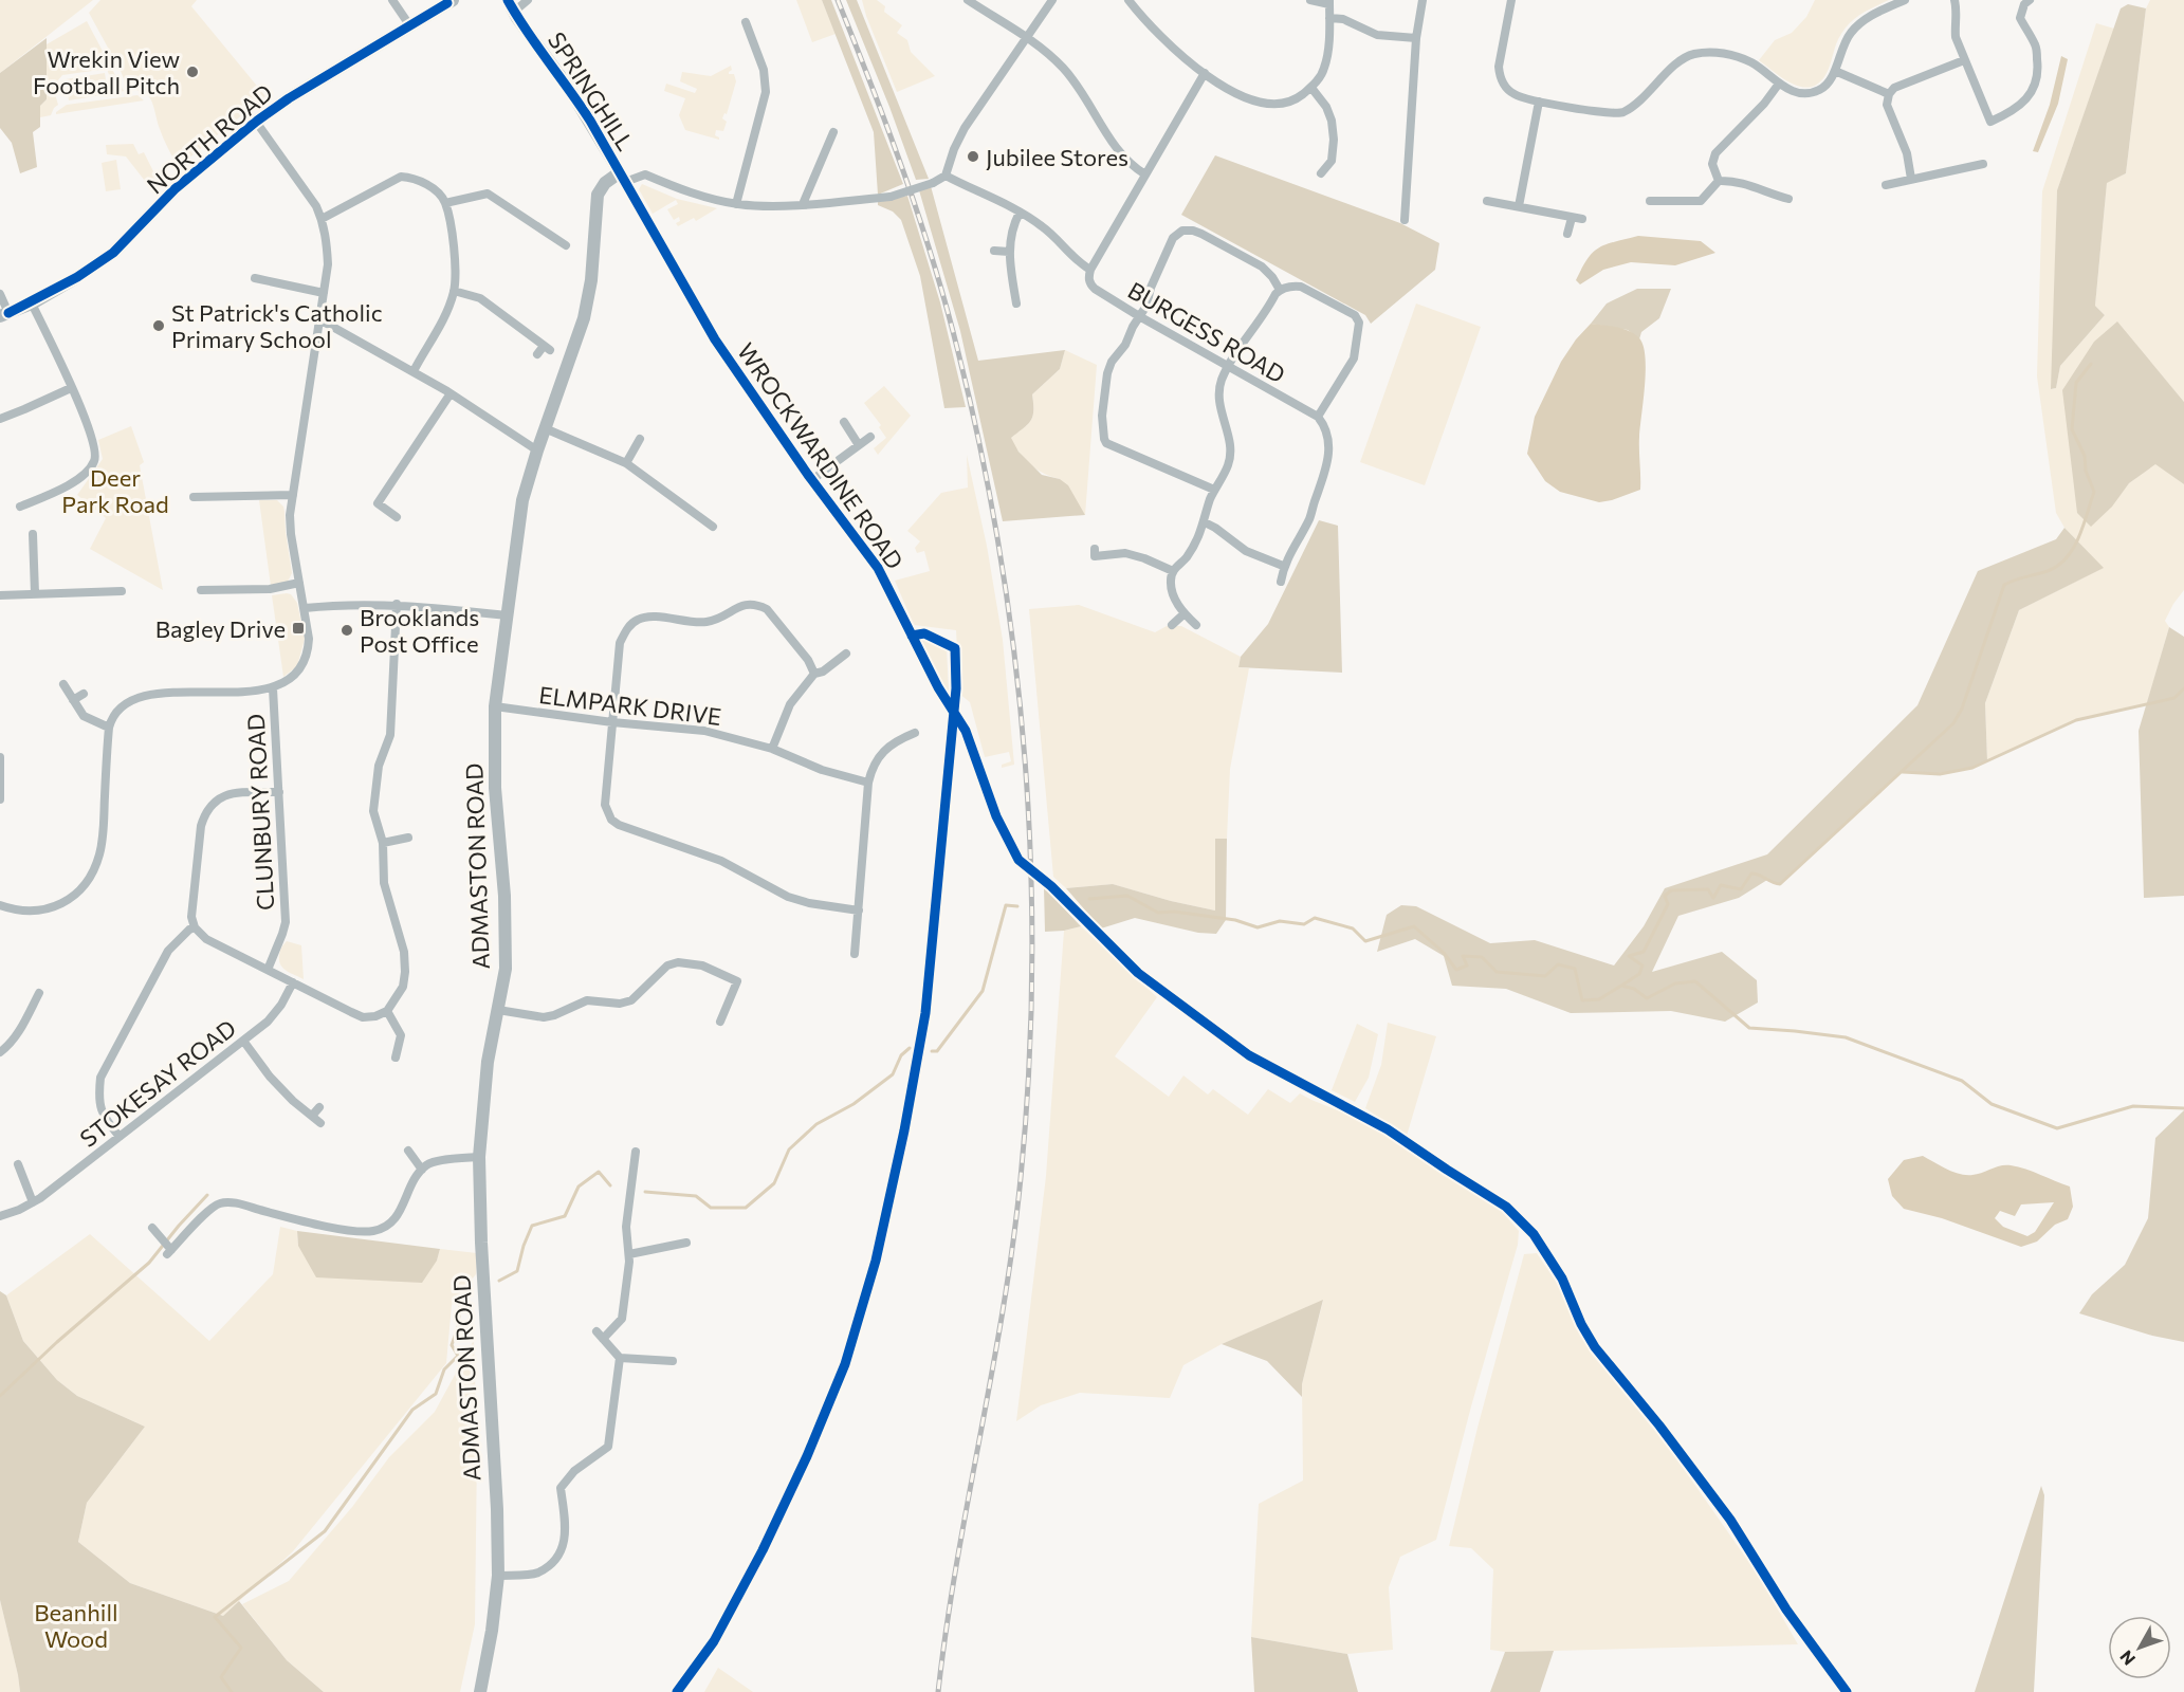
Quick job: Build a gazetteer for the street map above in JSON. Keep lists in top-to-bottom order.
{
  "streets": {
    "street": [
      "SPRINGHILL",
      "NORTH ROAD",
      "BURGESS ROAD",
      "WROCKWARDINE ROAD",
      "ELMPARK DRIVE",
      "CLUNBURY ROAD",
      "ADMASTON ROAD",
      "STOKESAY ROAD"
    ]
  },
  "crossings": [
    ["SPRINGHILL", "WROCKWARDINE ROAD"],
    ["SPRINGHILL", "ADMASTON ROAD"],
    ["WROCKWARDINE ROAD", "ADMASTON ROAD"],
    ["ELMPARK DRIVE", "ADMASTON ROAD"]
  ],
  "parks": ["Deer Park Road", "Beanhill Wood"],
  "places": {
    "other": [
      "Wrekin View Football Pitch",
      "Jubilee Stores",
      "St Patrick's Catholic Primary School",
      "Brooklands Post Office"
    ],
    "transit": ["Bagley Drive"]
  },
  "north": "bottom left"
}
